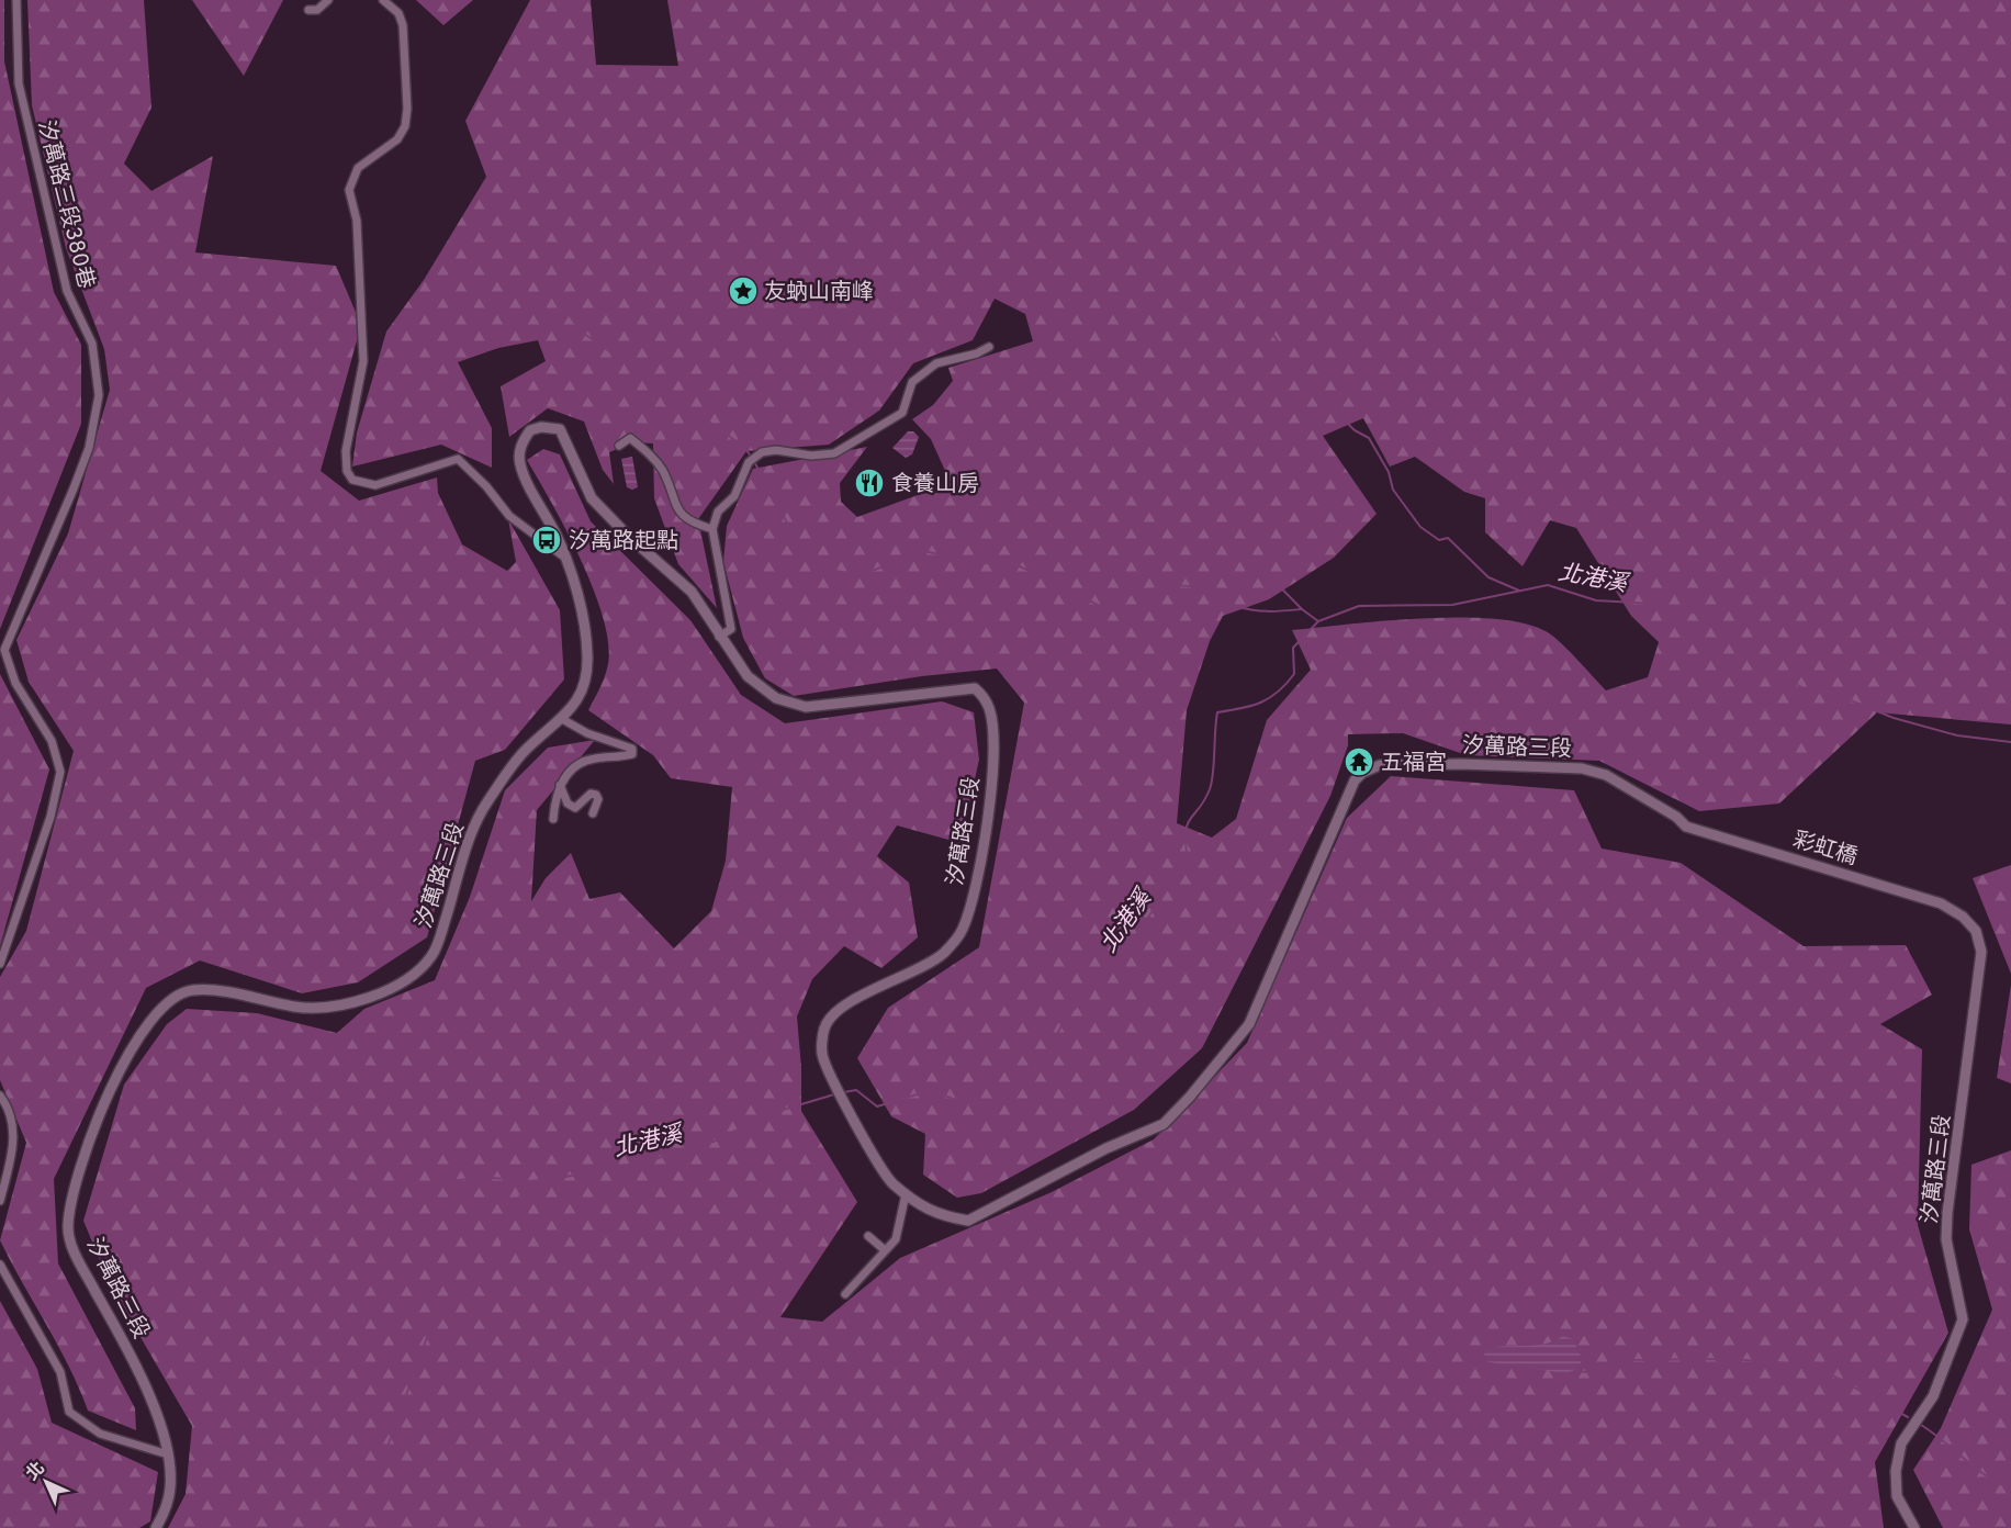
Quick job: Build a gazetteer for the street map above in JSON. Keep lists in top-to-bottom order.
{
  "streets": {
    "street": ["汐萬路三段380巷", "汐萬路三段", "彩虹橋"]
  },
  "crossings": [
    ["汐萬路三段", "彩虹橋"]
  ],
  "water": ["北港溪"],
  "places": {
    "place": ["友蚋山南峰"],
    "restaurant": ["食養山房"],
    "bus stop": ["汐萬路起點"],
    "temple": ["五福宮"]
  },
  "north": "top left"
}
